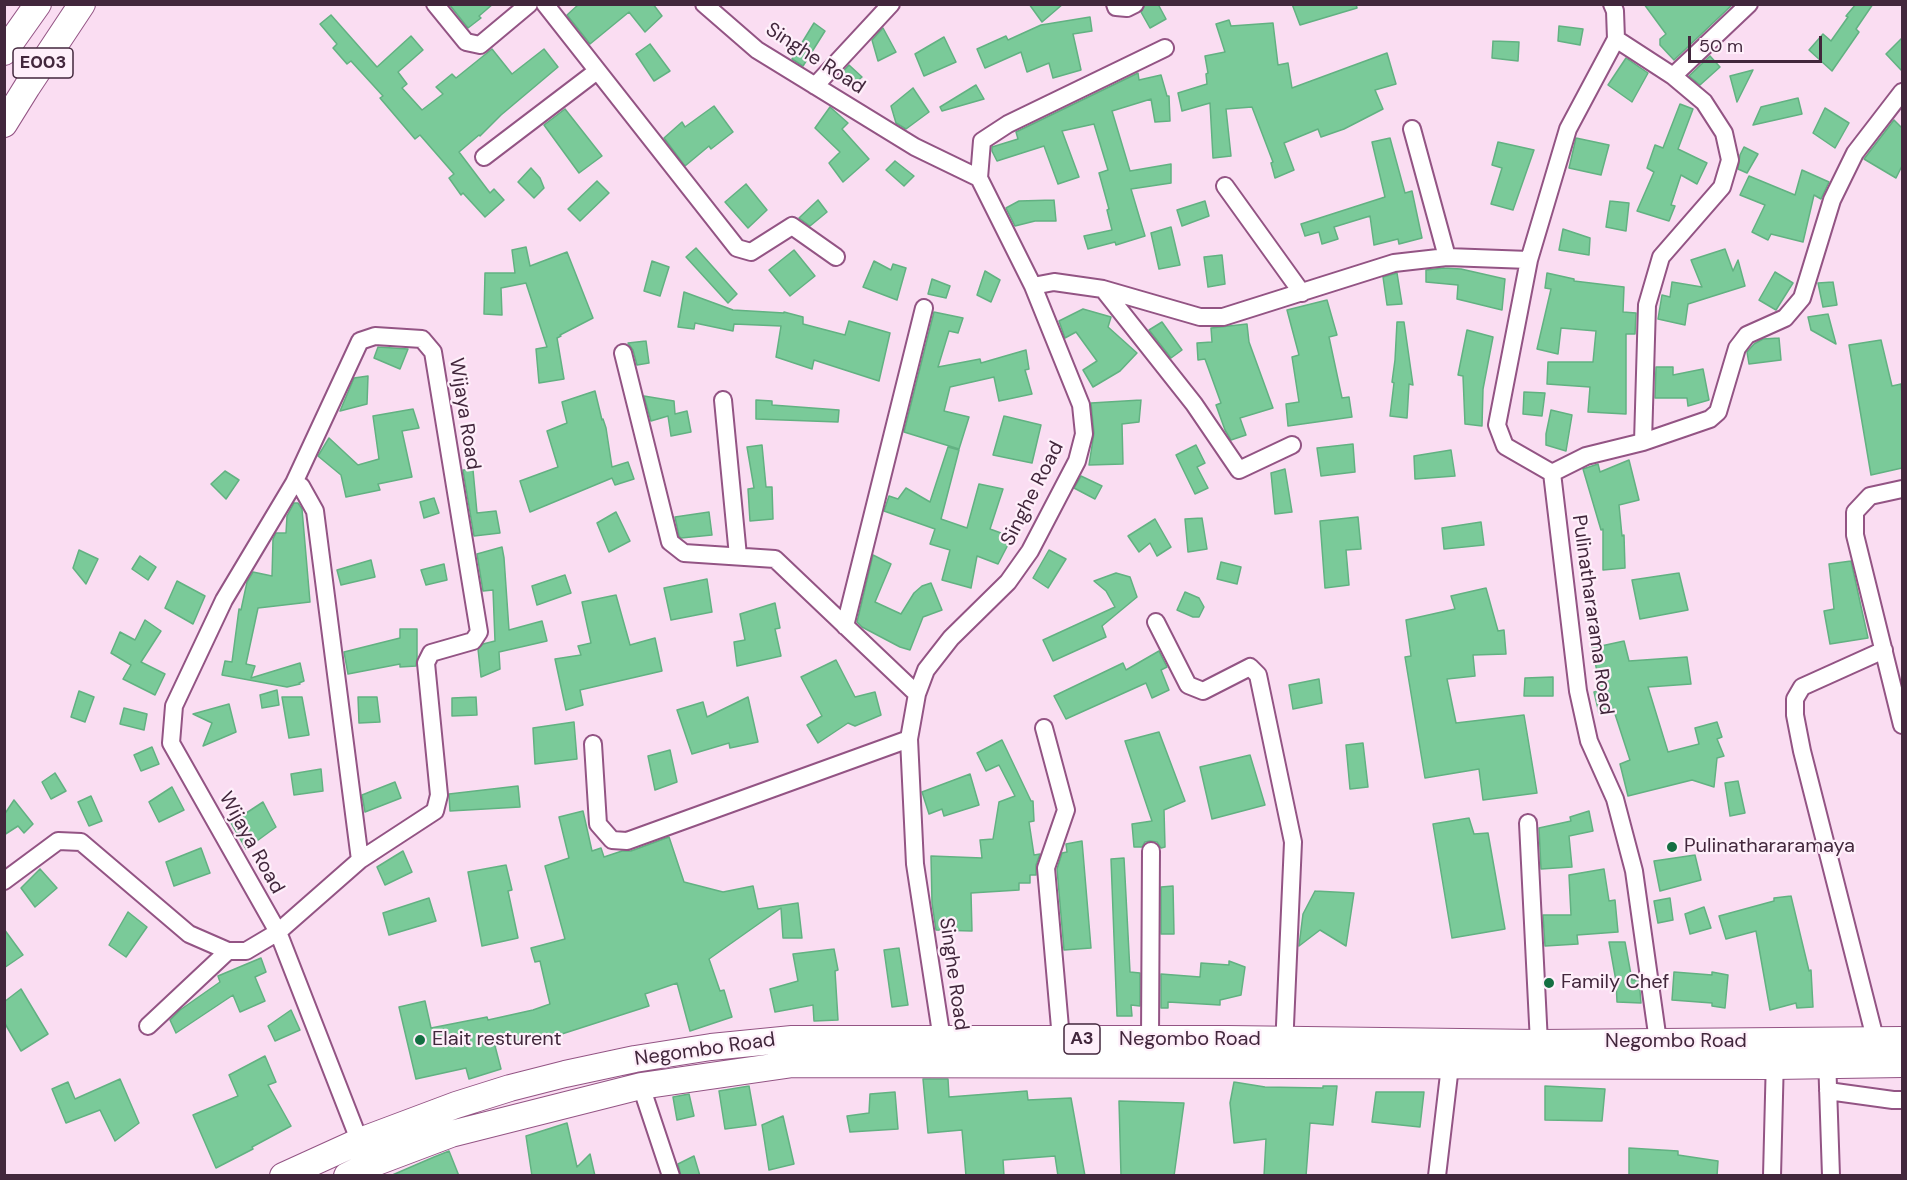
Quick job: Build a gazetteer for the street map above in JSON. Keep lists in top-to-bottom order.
{
  "streets": {
    "highway": ["E003", "A3", "Negombo Road"],
    "street": ["Singhe Road", "Wijaya Road", "Pulinathararama Road"]
  },
  "crossings": [
    ["Singhe Road", "Negombo Road"],
    ["Wijaya Road", "Negombo Road"],
    ["Pulinathararama Road", "Negombo Road"]
  ],
  "places": ["Pulinathararamaya", "Family Chef", "Elait resturent"],
  "scale_bar": "50 m"
}
